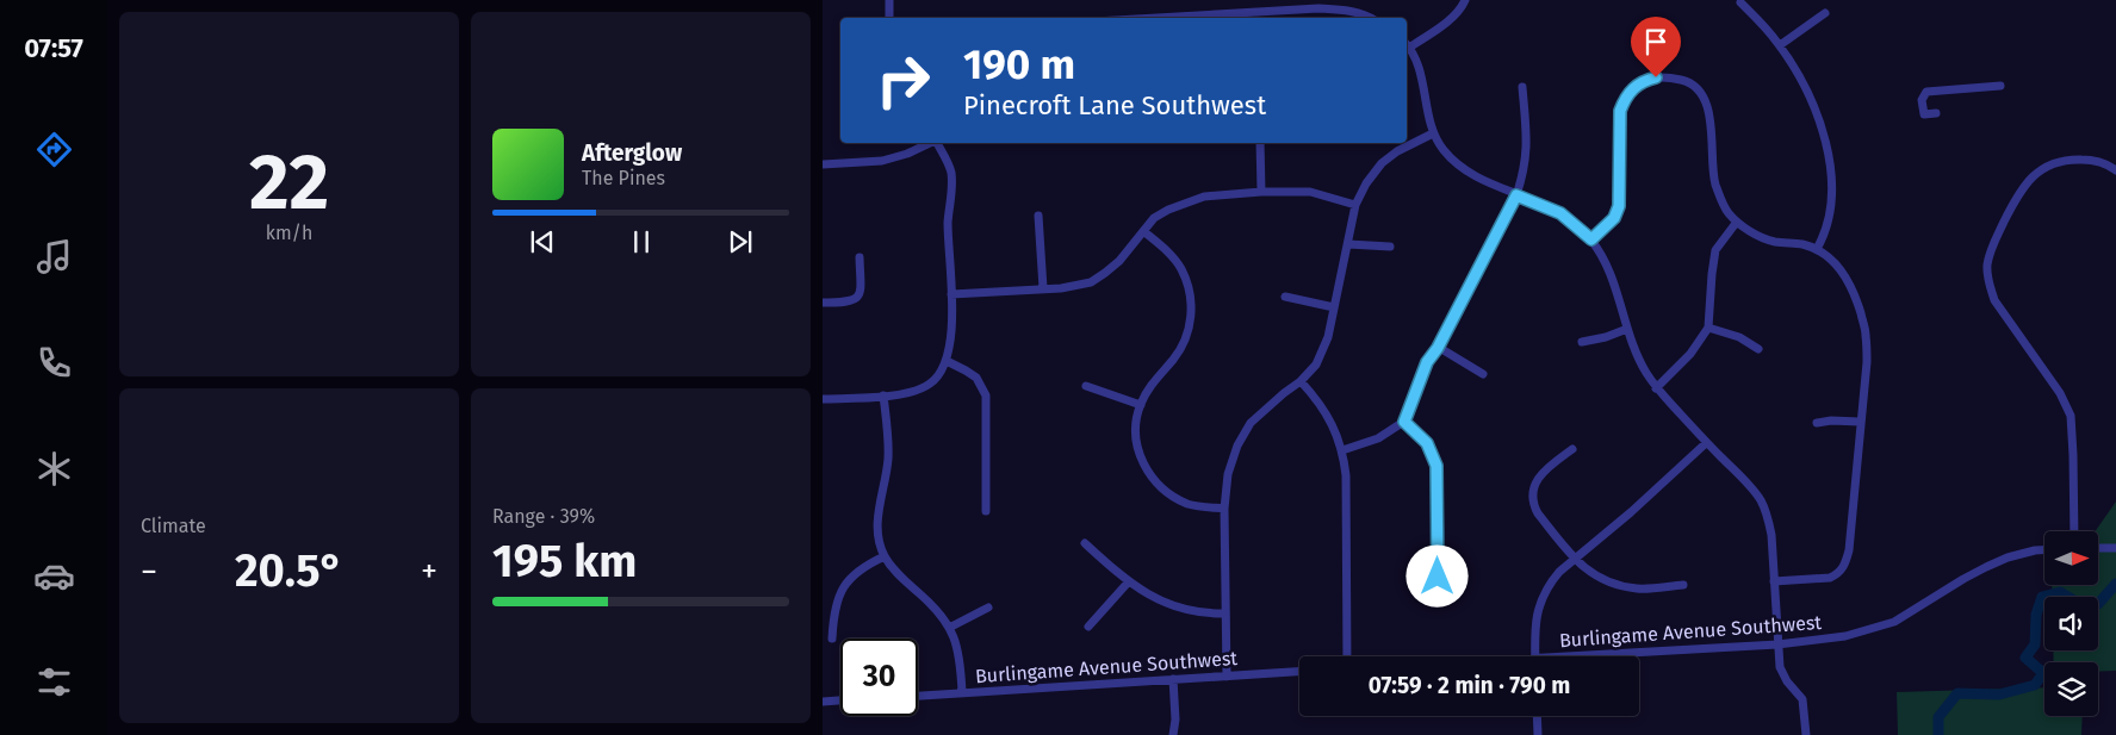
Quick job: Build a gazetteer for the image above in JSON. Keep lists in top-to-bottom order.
{
  "streets": {
    "street": ["Burlingame Avenue Southwest"]
  },
  "north": "right",
  "page": {
    "tabs": "07:57",
    "tile": [
      ["22", "km/h"],
      "Climate",
      ["Range · 39%", "195 km"]
    ],
    "turn": ["190 m", "Pinecroft Lane Southwest"],
    "song": ["Afterglow", "The Pines"],
    "heat": ["−", "20.5°", "+"],
    "limit": "30",
    "trip": "07:59 · 2 min · 790 m"
  }
}
